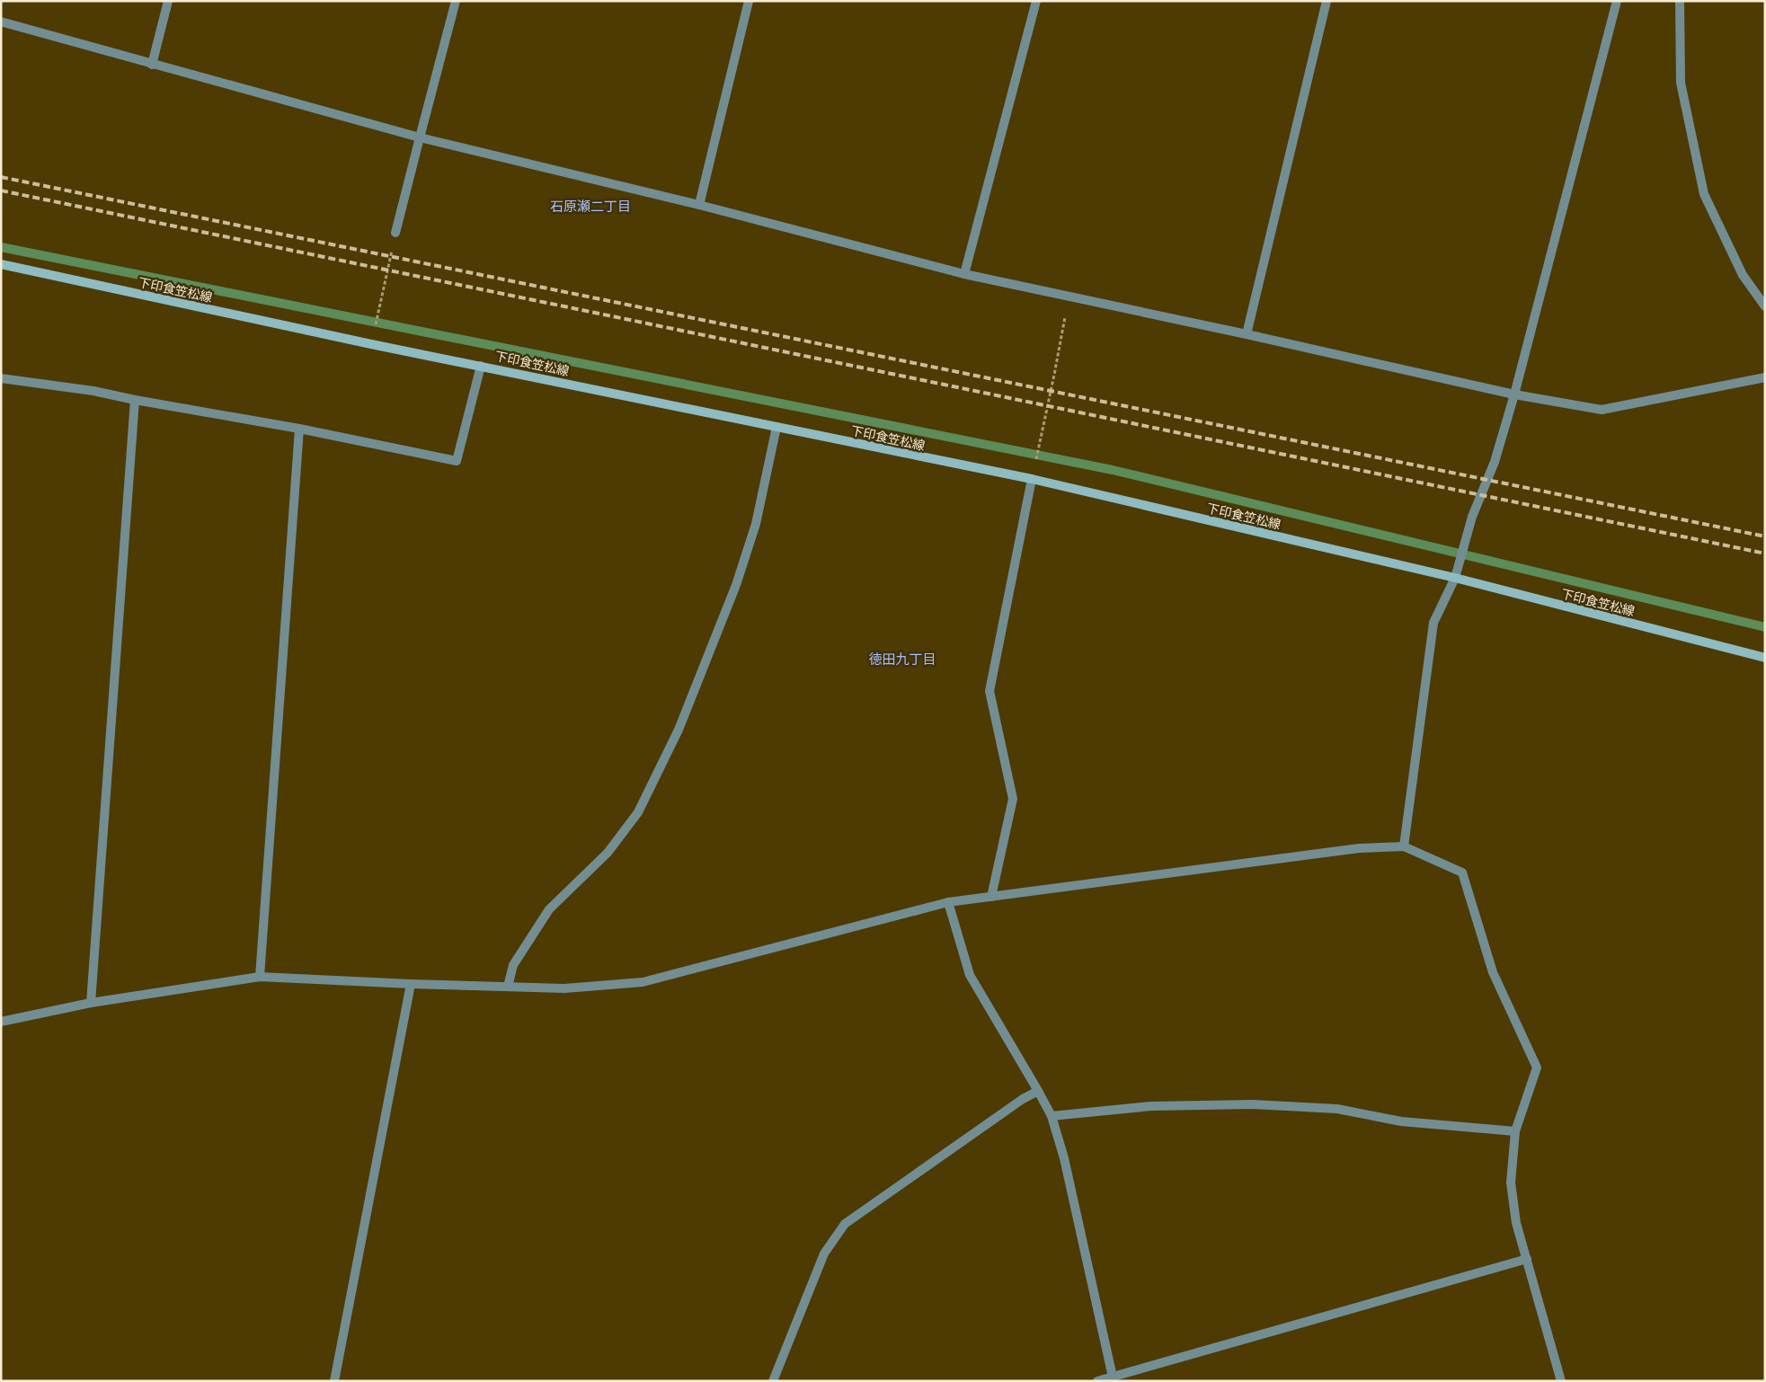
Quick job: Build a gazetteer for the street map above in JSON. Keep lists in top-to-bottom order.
{
  "streets": {
    "main road": ["下印食笠松線"]
  },
  "districts": ["石原瀬二丁目", "徳田九丁目"]
}
